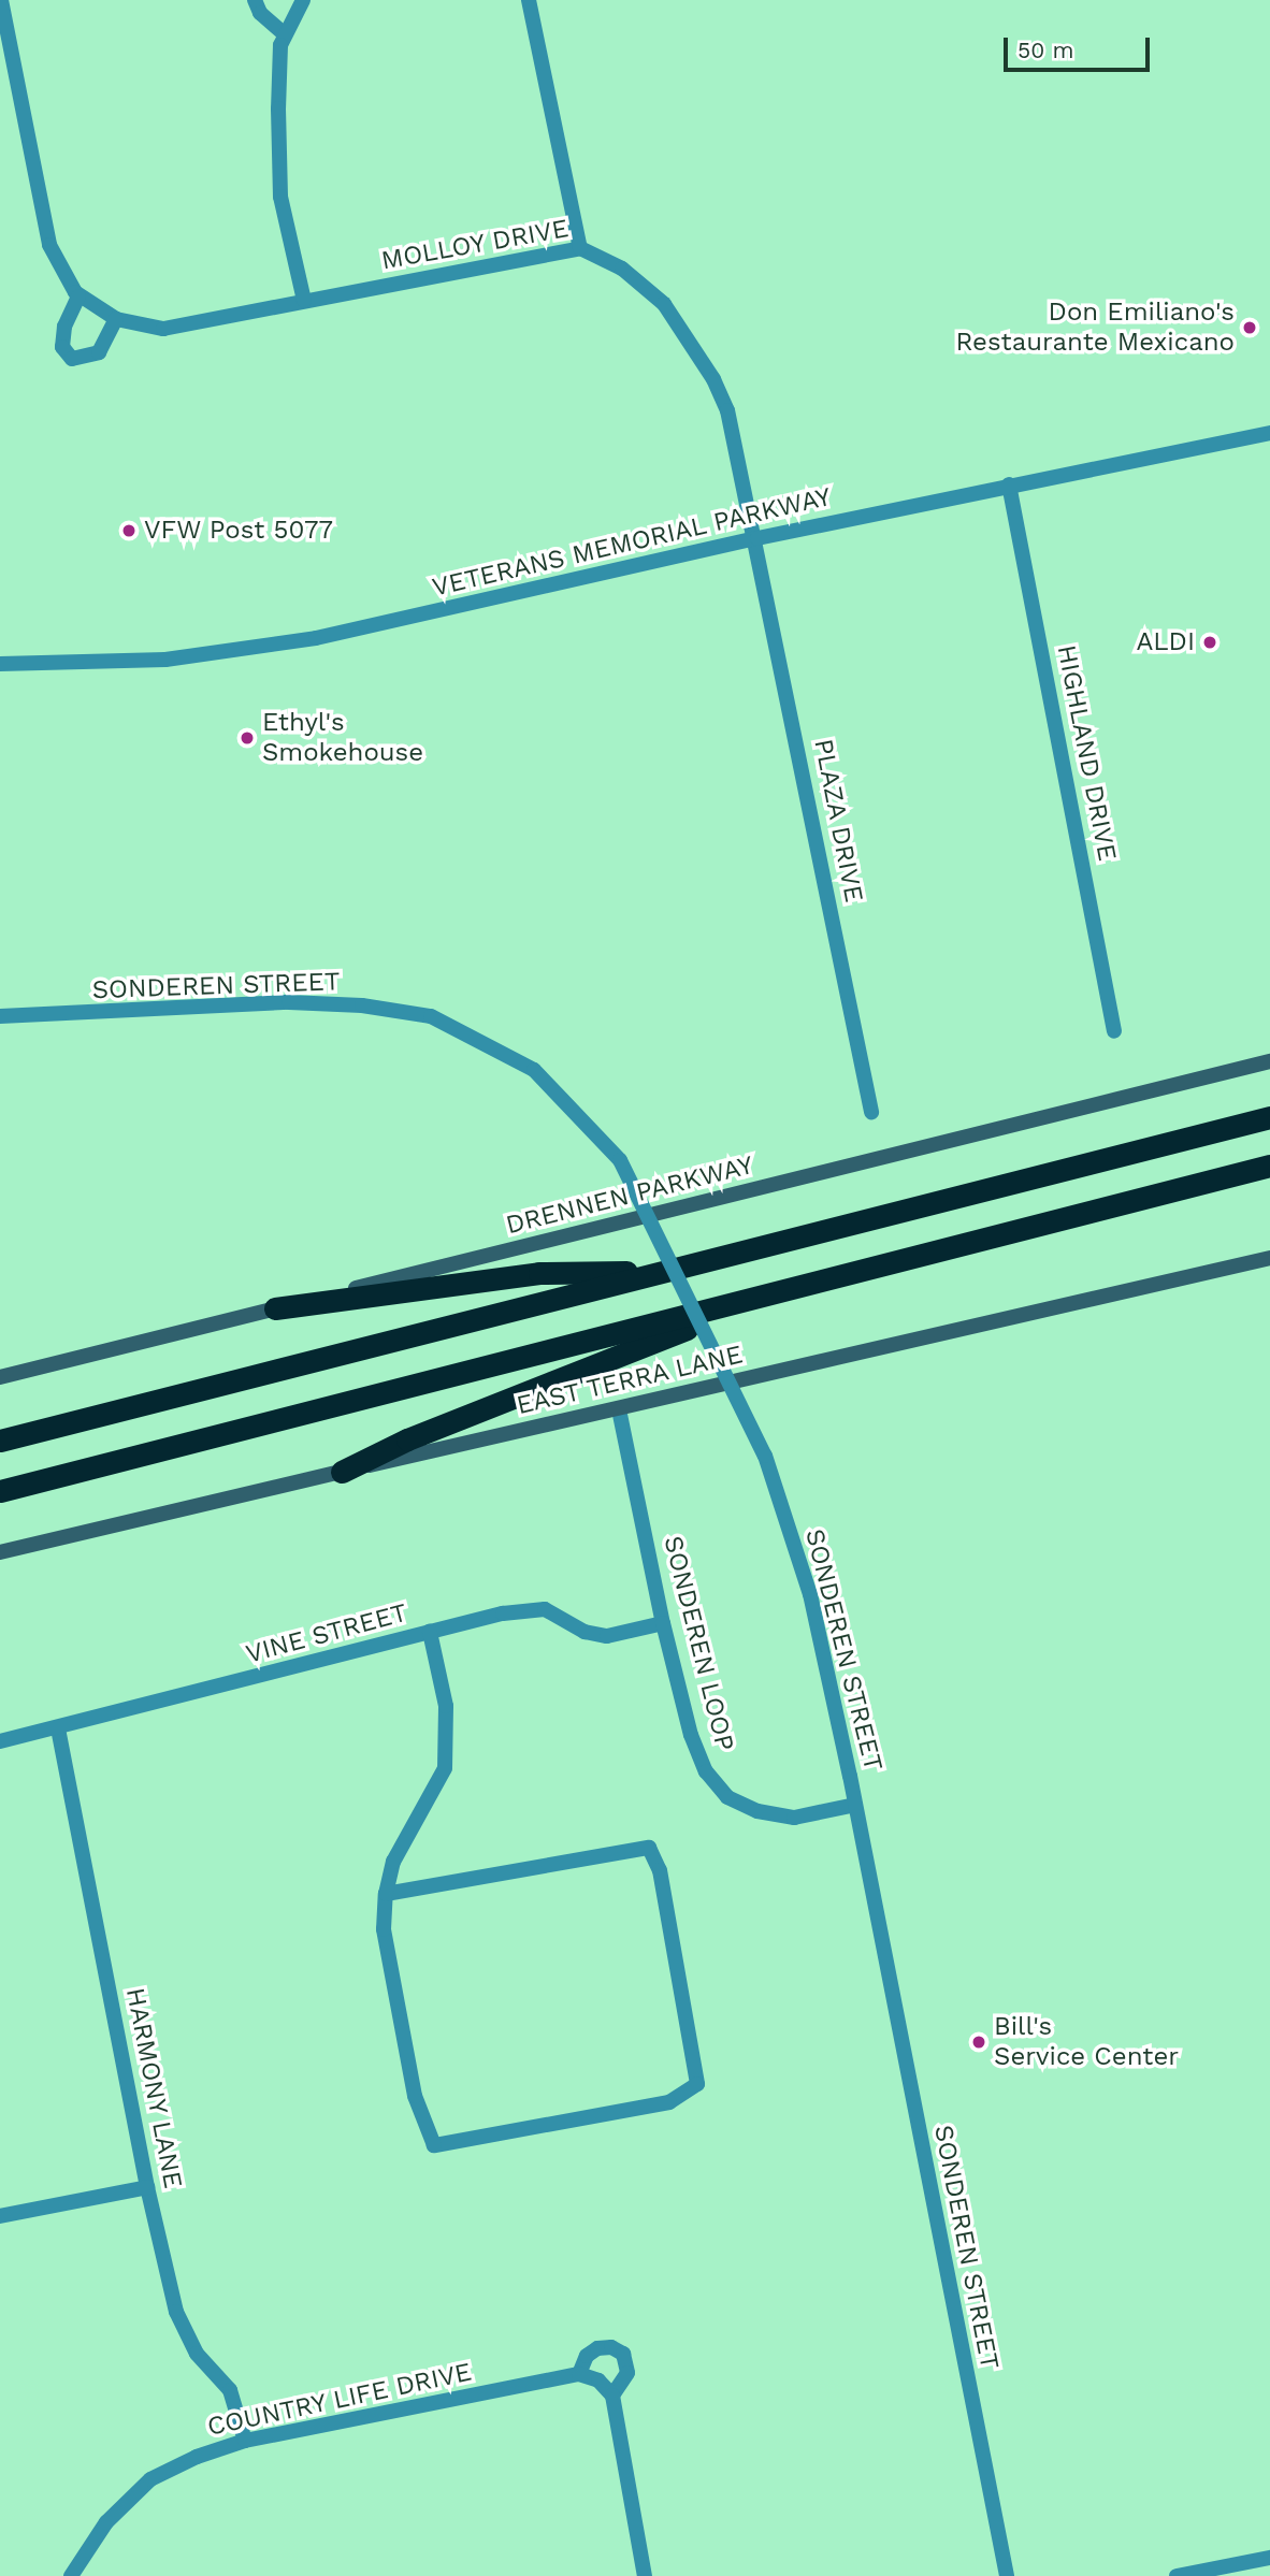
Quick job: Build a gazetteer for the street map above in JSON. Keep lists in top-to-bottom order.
{
  "streets": {
    "main road": ["DRENNEN PARKWAY", "EAST TERRA LANE"],
    "street": [
      "MOLLOY DRIVE",
      "VETERANS MEMORIAL PARKWAY",
      "HIGHLAND DRIVE",
      "PLAZA DRIVE",
      "SONDEREN STREET",
      "VINE STREET",
      "SONDEREN LOOP",
      "HARMONY LANE",
      "COUNTRY LIFE DRIVE"
    ]
  },
  "crossings": [
    ["MOLLOY DRIVE", "VETERANS MEMORIAL PARKWAY"],
    ["MOLLOY DRIVE", "PLAZA DRIVE"],
    ["VETERANS MEMORIAL PARKWAY", "HIGHLAND DRIVE"],
    ["VETERANS MEMORIAL PARKWAY", "PLAZA DRIVE"],
    ["SONDEREN STREET", "SONDEREN LOOP"],
    ["EAST TERRA LANE", "SONDEREN LOOP"],
    ["VINE STREET", "SONDEREN LOOP"],
    ["VINE STREET", "HARMONY LANE"],
    ["HARMONY LANE", "COUNTRY LIFE DRIVE"]
  ],
  "places": [
    "Don Emiliano's Restaurante Mexicano",
    "VFW Post 5077",
    "ALDI",
    "Ethyl's Smokehouse",
    "Bill's Service Center"
  ],
  "scale_bar": "50 m"
}
